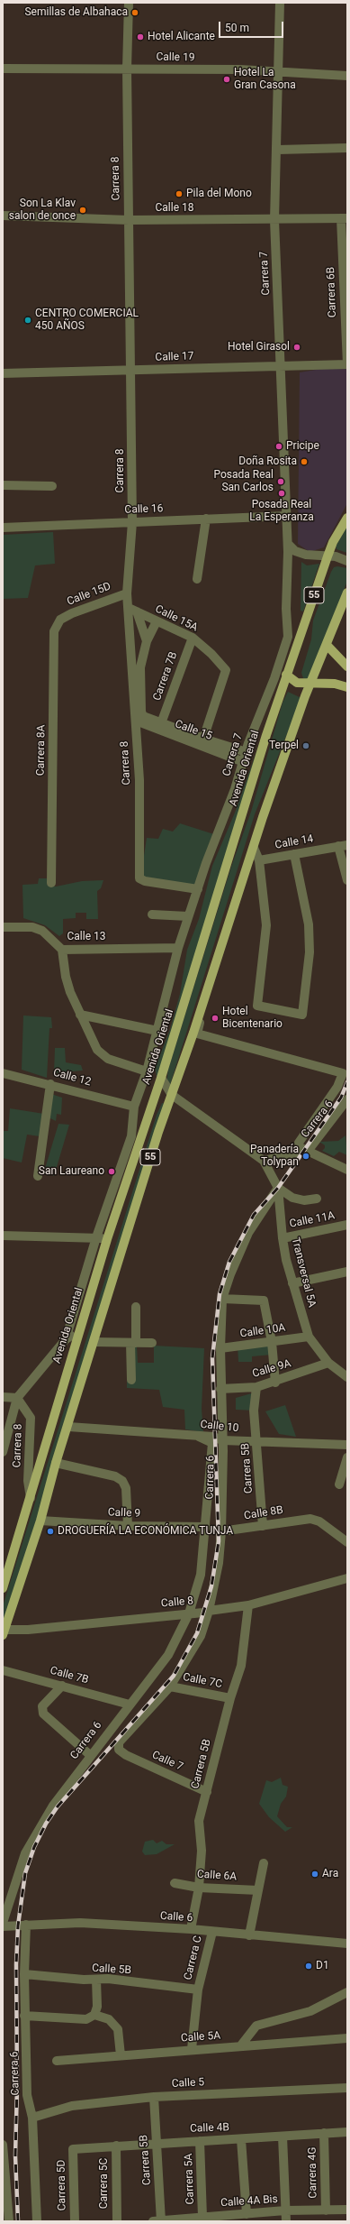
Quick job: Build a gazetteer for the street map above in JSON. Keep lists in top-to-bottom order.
{
  "streets": {
    "main road": ["55", "Avenida Oriental"],
    "street": [
      "Calle 19",
      "Carrera 8",
      "Calle 18",
      "Carrera 7",
      "Carrera 6B",
      "Calle 17",
      "Calle 16",
      "Calle 15D",
      "Calle 15A",
      "Carrera 7B",
      "Calle 15",
      "Carrera 8A",
      "Calle 14",
      "Calle 13",
      "Calle 12",
      "Carrera 6",
      "Calle 11A",
      "Transversal 5A",
      "Calle 10A",
      "Calle 9A",
      "Calle 10",
      "Carrera 5B",
      "Calle 9",
      "Calle 8B",
      "Calle 8",
      "Calle 7B",
      "Calle 7C",
      "Calle 7",
      "Calle 6A",
      "Calle 6",
      "Carrera C",
      "Calle 5B",
      "Calle 5A",
      "Calle 5",
      "Calle 4B",
      "Carrera 4G",
      "Carrera 5A",
      "Carrera 5C",
      "Carrera 5D",
      "Calle 4A Bis"
    ]
  },
  "crossings": [
    ["Calle 19", "Carrera 8"],
    ["Calle 19", "Carrera 7"],
    ["Carrera 8", "Calle 18"],
    ["Carrera 8", "Carrera 7"],
    ["Carrera 8", "Calle 17"],
    ["Carrera 8", "Calle 16"],
    ["Carrera 8", "Calle 15D"],
    ["Carrera 8", "Calle 15A"],
    ["Carrera 8", "Calle 15"],
    ["Carrera 8", "Avenida Oriental"],
    ["Calle 18", "Carrera 7"],
    ["Calle 18", "Carrera 6B"],
    ["Carrera 7", "Calle 17"],
    ["Carrera 7", "Calle 16"],
    ["Carrera 7", "Calle 15"],
    ["Carrera 7", "Avenida Oriental"],
    ["Carrera 7", "Calle 13"],
    ["Carrera 6B", "Calle 17"],
    ["Calle 15D", "Carrera 8A"],
    ["55", "Calle 10"],
    ["55", "Calle 9"],
    ["55", "Calle 8"],
    ["Calle 15A", "Carrera 7B"],
    ["Calle 15A", "Calle 15"],
    ["Carrera 7B", "Calle 15"],
    ["Avenida Oriental", "Calle 13"],
    ["Avenida Oriental", "Calle 12"],
    ["Carrera 6", "Transversal 5A"],
    ["Carrera 6", "Calle 10A"],
    ["Carrera 6", "Calle 9A"],
    ["Carrera 6", "Calle 10"],
    ["Carrera 6", "Calle 9"],
    ["Carrera 6", "Calle 8B"],
    ["Carrera 6", "Calle 8"],
    ["Carrera 6", "Calle 7B"],
    ["Carrera 6", "Calle 7C"],
    ["Carrera 6", "Calle 7"],
    ["Carrera 6", "Calle 6"],
    ["Carrera 6", "Calle 5B"],
    ["Carrera 6", "Calle 5"],
    ["Calle 11A", "Transversal 5A"],
    ["Transversal 5A", "Calle 10A"],
    ["Transversal 5A", "Calle 9A"],
    ["Calle 9A", "Carrera 5B"],
    ["Calle 10", "Carrera 5B"],
    ["Carrera 5B", "Calle 8B"],
    ["Carrera 5B", "Calle 8"],
    ["Carrera 5B", "Calle 7C"],
    ["Carrera 5B", "Calle 7"],
    ["Carrera 5B", "Calle 6A"],
    ["Carrera 5B", "Calle 6"],
    ["Carrera 5B", "Calle 5"],
    ["Carrera 5B", "Calle 4B"],
    ["Carrera 5B", "Calle 4A Bis"],
    ["Calle 6", "Carrera C"],
    ["Carrera C", "Calle 5B"],
    ["Calle 4B", "Carrera 4G"],
    ["Calle 4B", "Carrera 5A"],
    ["Calle 4B", "Carrera 5C"],
    ["Calle 4B", "Carrera 5D"],
    ["Carrera 4G", "Calle 4A Bis"],
    ["Carrera 5A", "Calle 4A Bis"]
  ],
  "places": [
    "Semillas de Albahaca",
    "Hotel Alicante",
    "Hotel La Gran Casona",
    "Pila del Mono",
    "Son La Klav salon de once",
    "CENTRO COMERCIAL 450 AÑOS",
    "Hotel Girasol",
    "Pricipe",
    "Doña Rosita",
    "Posada Real San Carlos",
    "Posada Real La Esperanza",
    "Terpel",
    "Hotel Bicentenario",
    "Panadería Tolypan",
    "San Laureano",
    "DROGUERÍA LA ECONÓMICA TUNJA",
    "Ara",
    "D1"
  ],
  "scale_bar": "50 m"
}
